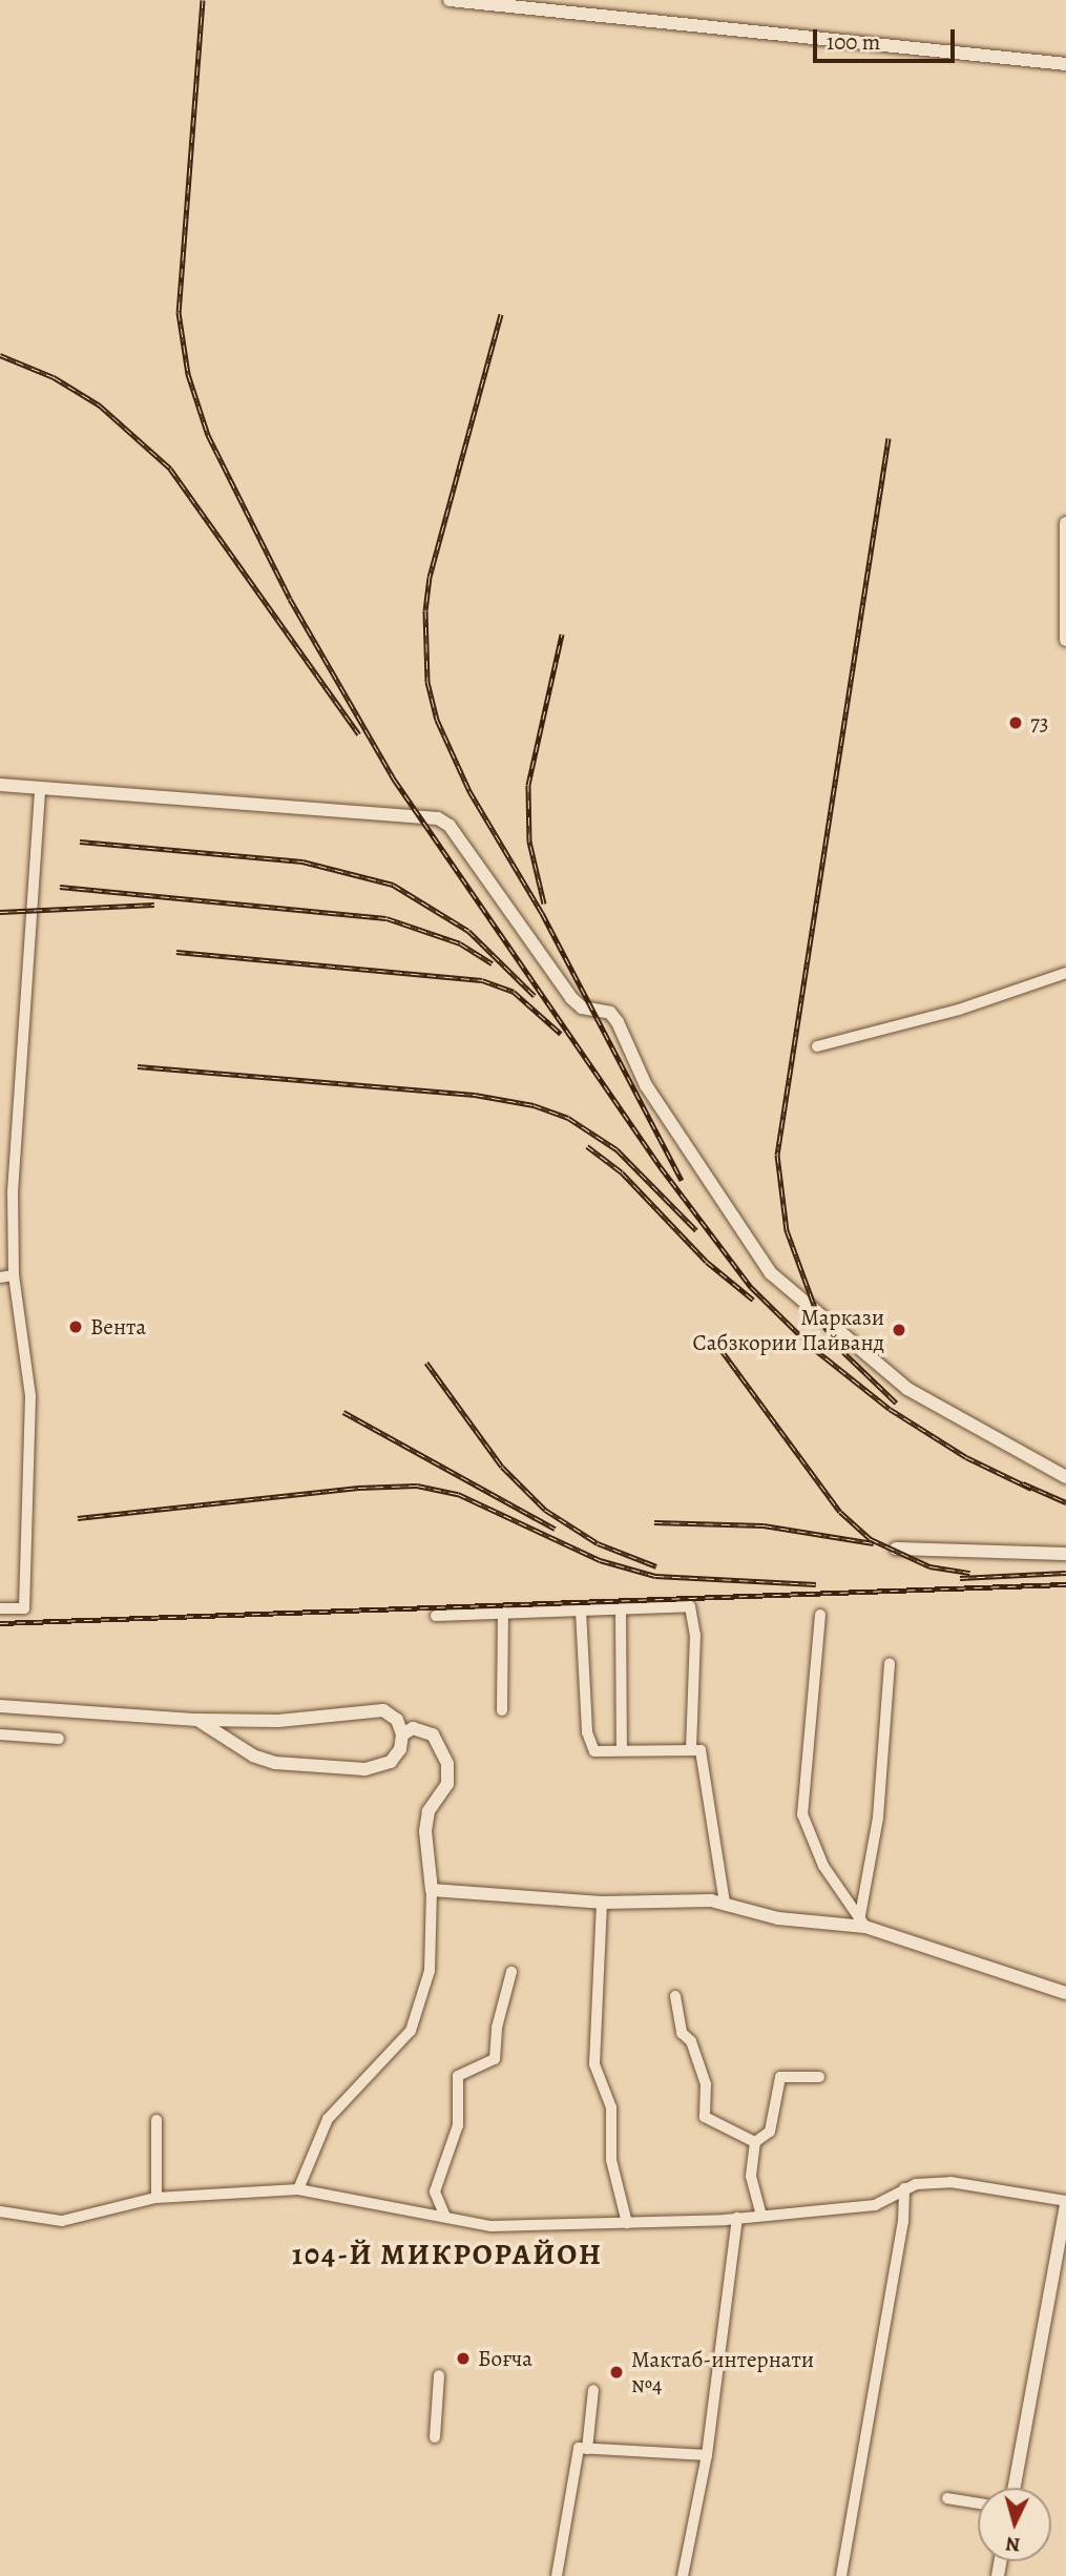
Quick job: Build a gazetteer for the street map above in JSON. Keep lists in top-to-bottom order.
{
  "districts": ["104-Й МИКРОРАЙОН"],
  "places": [
    "73",
    "Вента",
    "Маркази Сабзкории Пайванд",
    "Боғча",
    "Мактаб-интернати №4"
  ],
  "scale_bar": "100 m",
  "north": "bottom"
}
